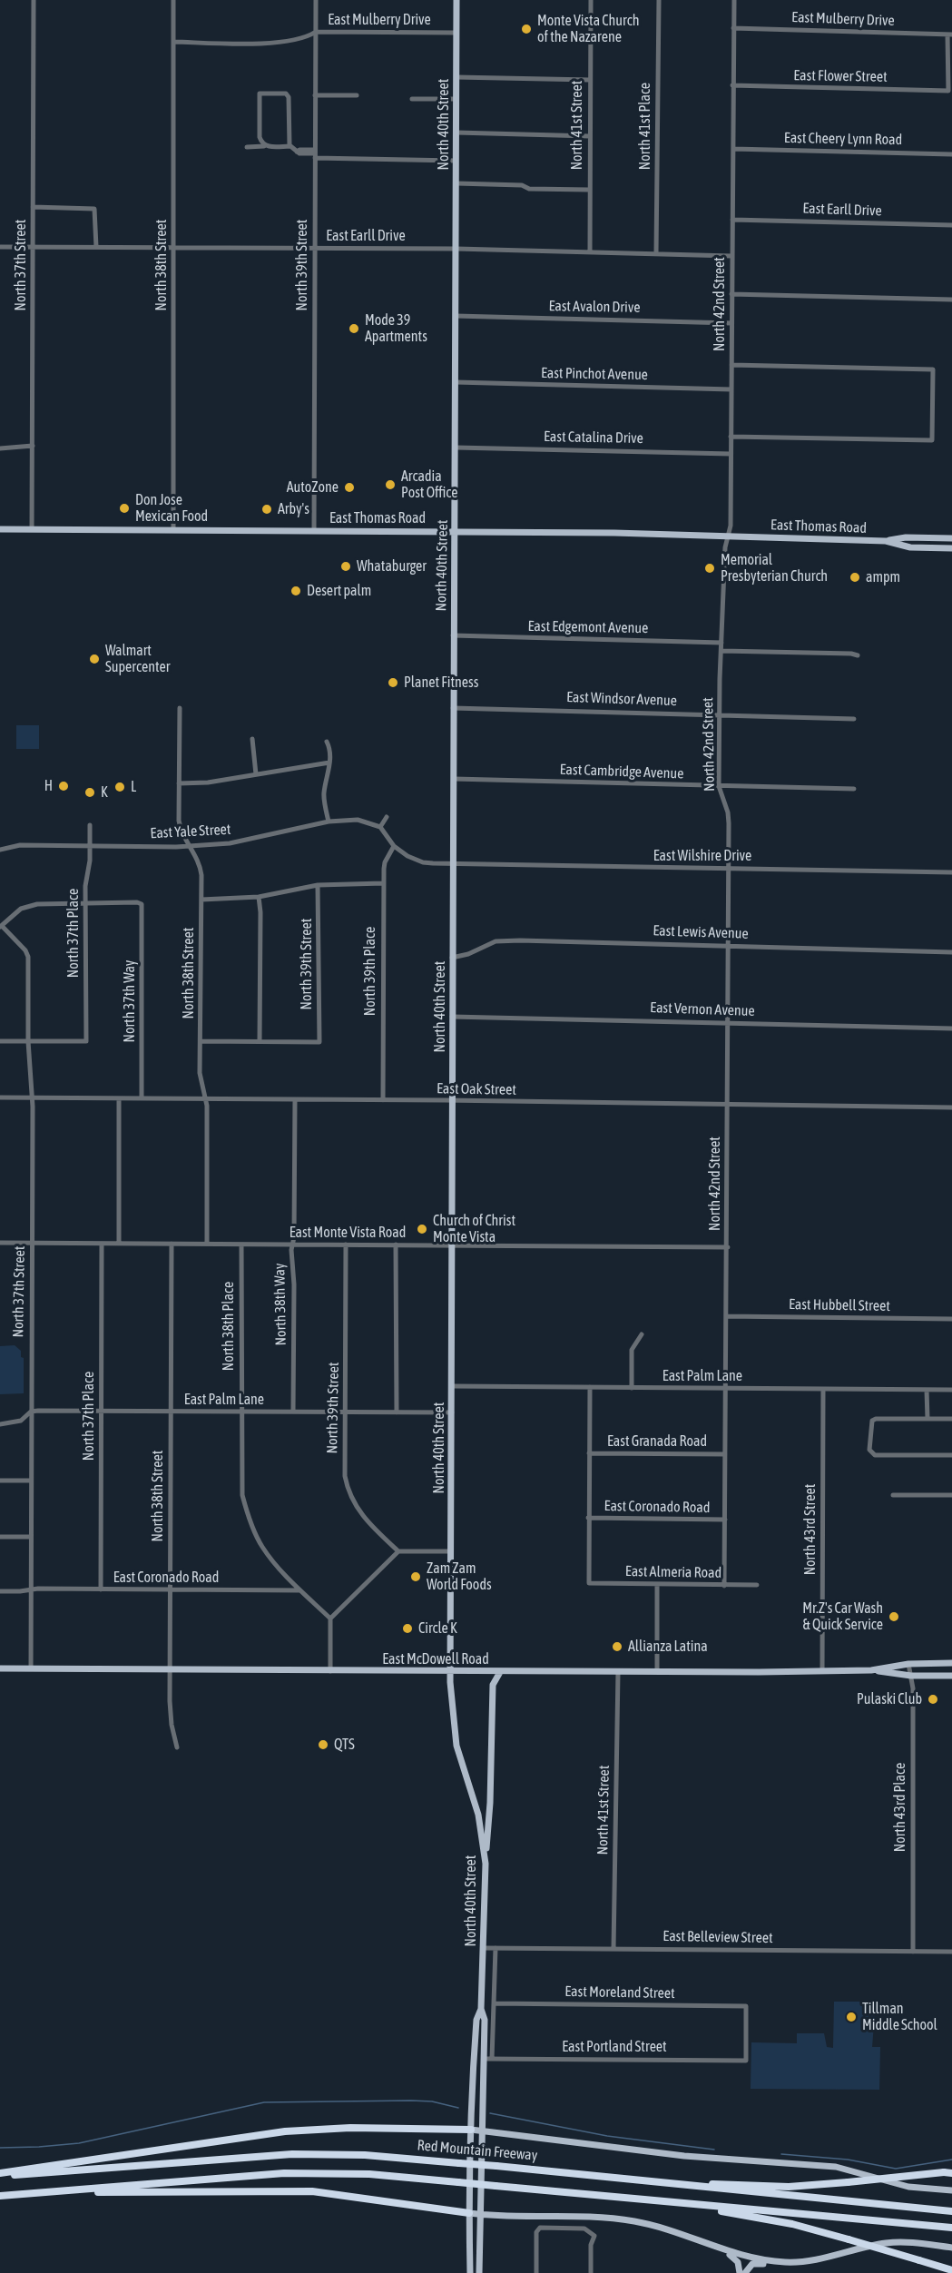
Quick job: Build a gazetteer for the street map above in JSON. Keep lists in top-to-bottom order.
{
  "streets": {
    "highway": ["Red Mountain Freeway"],
    "main road": ["North 40th Street", "East Thomas Road", "East McDowell Road"],
    "street": [
      "East Mulberry Drive",
      "East Flower Street",
      "North 41st Street",
      "North 41st Place",
      "East Cheery Lynn Road",
      "East Earll Drive",
      "North 37th Street",
      "North 38th Street",
      "North 39th Street",
      "North 42nd Street",
      "East Avalon Drive",
      "East Pinchot Avenue",
      "East Catalina Drive",
      "East Edgemont Avenue",
      "East Windsor Avenue",
      "East Cambridge Avenue",
      "East Yale Street",
      "East Wilshire Drive",
      "East Lewis Avenue",
      "North 37th Place",
      "North 39th Place",
      "North 37th Way",
      "East Vernon Avenue",
      "East Oak Street",
      "East Monte Vista Road",
      "North 38th Way",
      "East Hubbell Street",
      "North 38th Place",
      "East Palm Lane",
      "East Granada Road",
      "East Coronado Road",
      "North 43rd Street",
      "East Almeria Road",
      "North 43rd Place",
      "East Belleview Street",
      "East Moreland Street",
      "East Portland Street"
    ]
  },
  "crossings": [
    ["East Mulberry Drive", "East Flower Street"],
    ["East Mulberry Drive", "North 40th Street"],
    ["East Mulberry Drive", "North 38th Street"],
    ["East Mulberry Drive", "North 39th Street"],
    ["East Mulberry Drive", "North 42nd Street"],
    ["East Flower Street", "North 42nd Street"],
    ["North 40th Street", "East Earll Drive"],
    ["North 40th Street", "East Avalon Drive"],
    ["North 40th Street", "East Pinchot Avenue"],
    ["North 40th Street", "East Catalina Drive"],
    ["North 40th Street", "East Thomas Road"],
    ["North 40th Street", "East Edgemont Avenue"],
    ["North 40th Street", "East Windsor Avenue"],
    ["North 40th Street", "East Cambridge Avenue"],
    ["North 40th Street", "East Wilshire Drive"],
    ["North 40th Street", "East Lewis Avenue"],
    ["North 40th Street", "East Vernon Avenue"],
    ["North 40th Street", "East Oak Street"],
    ["North 40th Street", "East Monte Vista Road"],
    ["North 40th Street", "East Palm Lane"],
    ["North 40th Street", "East McDowell Road"],
    ["North 40th Street", "East Belleview Street"],
    ["North 40th Street", "East Portland Street"],
    ["North 40th Street", "Red Mountain Freeway"],
    ["North 41st Street", "East Earll Drive"],
    ["North 41st Street", "East McDowell Road"],
    ["North 41st Street", "East Belleview Street"],
    ["North 41st Place", "East Earll Drive"],
    ["East Cheery Lynn Road", "North 42nd Street"],
    ["East Earll Drive", "North 37th Street"],
    ["East Earll Drive", "North 38th Street"],
    ["East Earll Drive", "North 39th Street"],
    ["East Earll Drive", "North 42nd Street"],
    ["North 37th Street", "East Thomas Road"],
    ["North 37th Street", "North 37th Place"],
    ["North 37th Street", "East Oak Street"],
    ["North 37th Street", "East Monte Vista Road"],
    ["North 37th Street", "East Palm Lane"],
    ["North 37th Street", "East Coronado Road"],
    ["North 37th Street", "East McDowell Road"],
    ["North 38th Street", "East Thomas Road"],
    ["North 38th Street", "East Yale Street"],
    ["North 38th Street", "East Oak Street"],
    ["North 38th Street", "East Monte Vista Road"],
    ["North 38th Street", "East Palm Lane"],
    ["North 38th Street", "East Coronado Road"],
    ["North 38th Street", "East McDowell Road"],
    ["North 39th Street", "East Thomas Road"],
    ["North 39th Street", "East Monte Vista Road"],
    ["North 39th Street", "East Palm Lane"],
    ["North 42nd Street", "East Avalon Drive"],
    ["North 42nd Street", "East Pinchot Avenue"],
    ["North 42nd Street", "East Catalina Drive"],
    ["North 42nd Street", "East Thomas Road"],
    ["North 42nd Street", "East Edgemont Avenue"],
    ["North 42nd Street", "East Windsor Avenue"],
    ["North 42nd Street", "East Cambridge Avenue"],
    ["North 42nd Street", "East Wilshire Drive"],
    ["North 42nd Street", "East Lewis Avenue"],
    ["North 42nd Street", "East Vernon Avenue"],
    ["North 42nd Street", "East Oak Street"],
    ["North 42nd Street", "East Monte Vista Road"],
    ["North 42nd Street", "East Hubbell Street"],
    ["North 42nd Street", "East Palm Lane"],
    ["North 42nd Street", "East Granada Road"],
    ["North 42nd Street", "East Coronado Road"],
    ["North 42nd Street", "East Almeria Road"],
    ["East Yale Street", "North 37th Place"],
    ["North 37th Place", "North 37th Way"],
    ["North 37th Place", "East Monte Vista Road"],
    ["North 37th Place", "East Palm Lane"],
    ["North 37th Place", "East Coronado Road"],
    ["North 39th Place", "East Oak Street"],
    ["North 37th Way", "East Oak Street"],
    ["East Oak Street", "North 38th Way"],
    ["East Monte Vista Road", "North 38th Way"],
    ["East Monte Vista Road", "North 38th Place"],
    ["North 38th Way", "East Palm Lane"],
    ["North 38th Place", "East Palm Lane"],
    ["North 38th Place", "East Coronado Road"],
    ["East Palm Lane", "North 43rd Street"],
    ["East Coronado Road", "East Almeria Road"],
    ["North 43rd Street", "East McDowell Road"],
    ["East McDowell Road", "North 43rd Place"],
    ["North 43rd Place", "East Belleview Street"],
    ["East Moreland Street", "East Portland Street"]
  ],
  "places": [
    "Monte Vista Church of the Nazarene",
    "Mode 39 Apartments",
    "Arcadia Post Office",
    "AutoZone",
    "Don Jose Mexican Food",
    "Arby's",
    "Whataburger",
    "Memorial Presbyterian Church",
    "ampm",
    "Desert palm",
    "Walmart Supercenter",
    "Planet Fitness",
    "H",
    "L",
    "K",
    "Church of Christ Monte Vista",
    "Zam Zam World Foods",
    "Mr.Z's Car Wash & Quick Service",
    "Circle K",
    "Allianza Latina",
    "Pulaski Club",
    "QTS",
    "Tillman Middle School"
  ]
}
